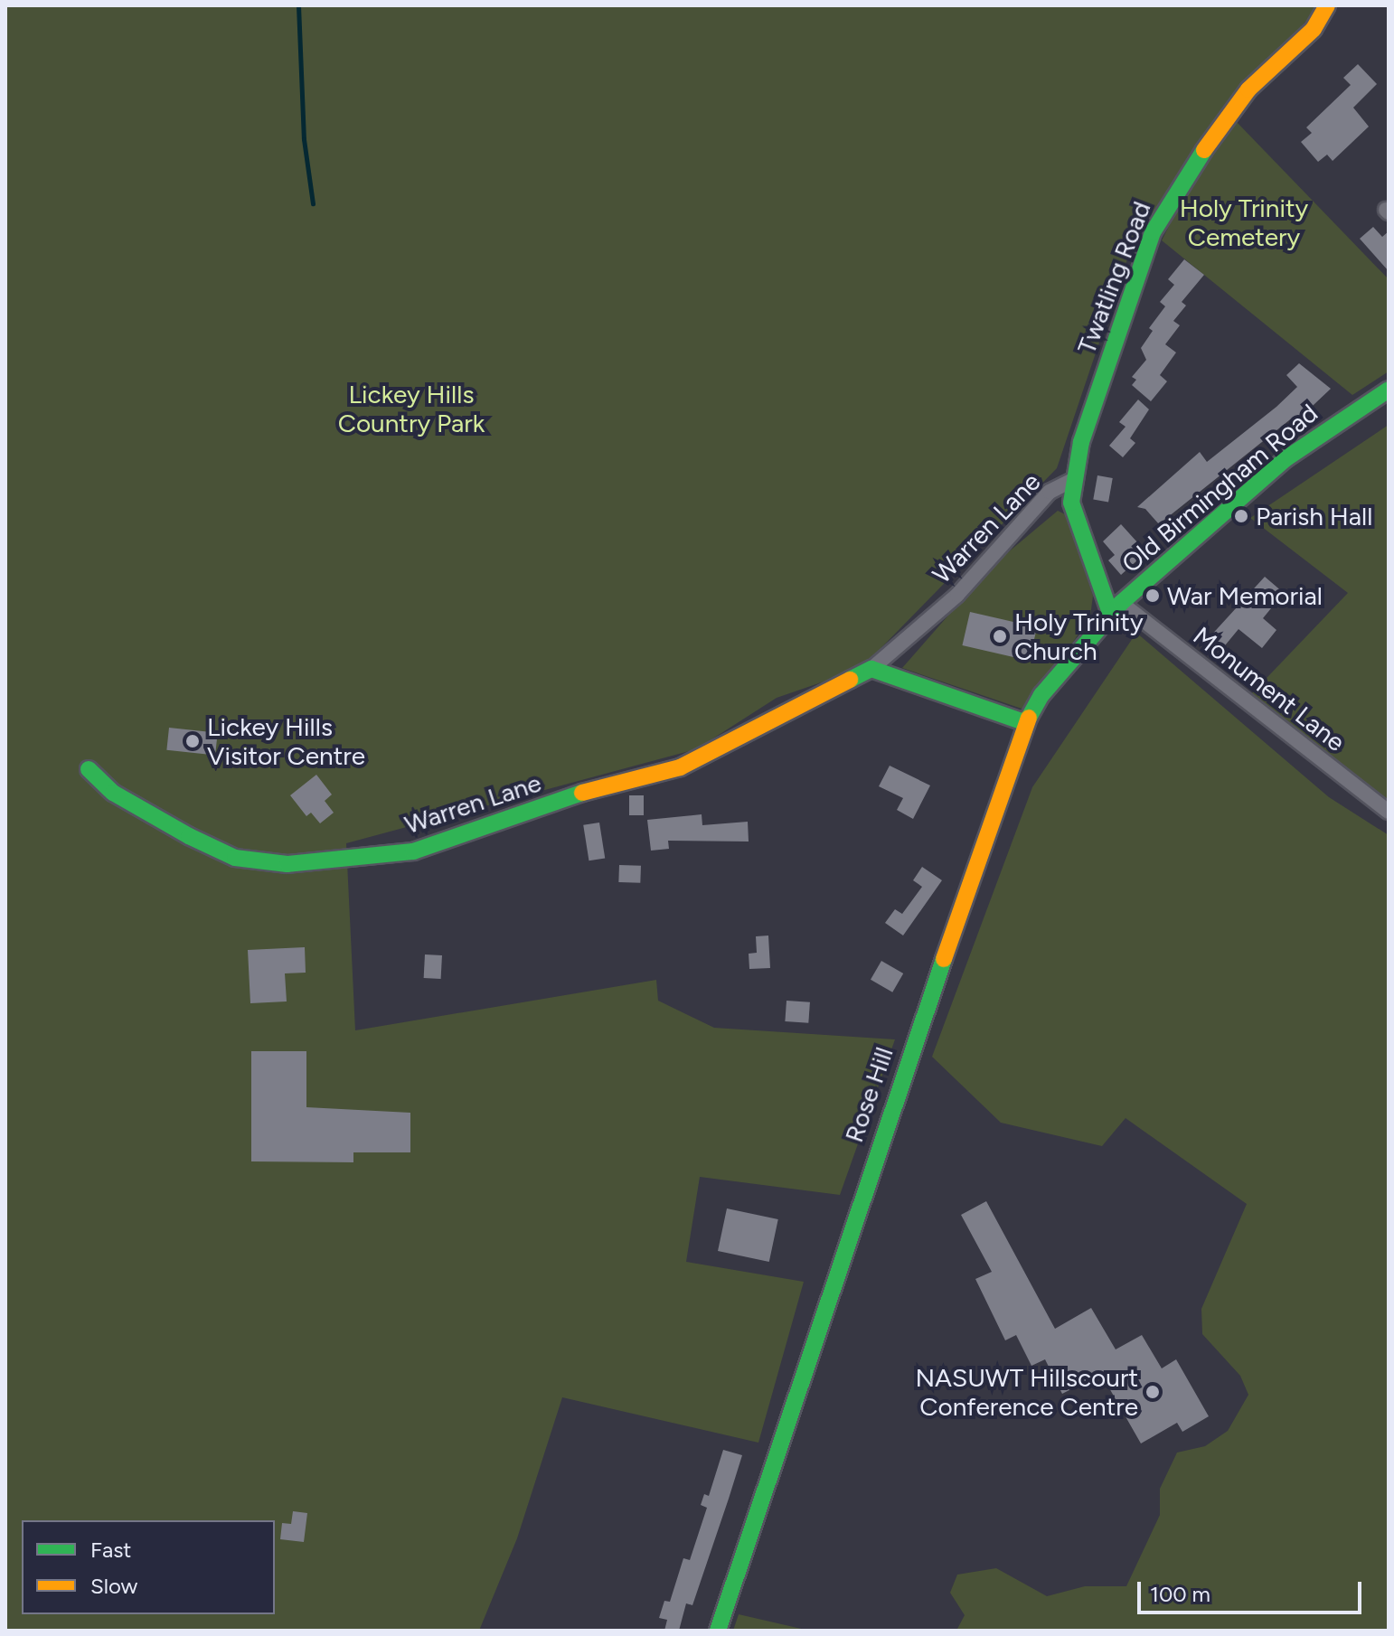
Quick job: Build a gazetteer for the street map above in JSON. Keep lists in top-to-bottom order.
{
  "streets": {
    "street": [
      "Twatling Road",
      "Old Birmingham Road",
      "Warren Lane",
      "Monument Lane",
      "Rose Hill"
    ]
  },
  "crossings": [
    ["Twatling Road", "Old Birmingham Road"],
    ["Twatling Road", "Warren Lane"],
    ["Twatling Road", "Monument Lane"],
    ["Twatling Road", "Rose Hill"],
    ["Old Birmingham Road", "Monument Lane"],
    ["Old Birmingham Road", "Rose Hill"],
    ["Monument Lane", "Rose Hill"]
  ],
  "parks": ["Holy Trinity Cemetery", "Lickey Hills Country Park"],
  "places": [
    "Parish Hall",
    "War Memorial",
    "Holy Trinity Church",
    "Lickey Hills Visitor Centre",
    "NASUWT Hillscourt Conference Centre"
  ],
  "legend": ["Fast", "Slow"],
  "scale_bar": "100 m"
}
